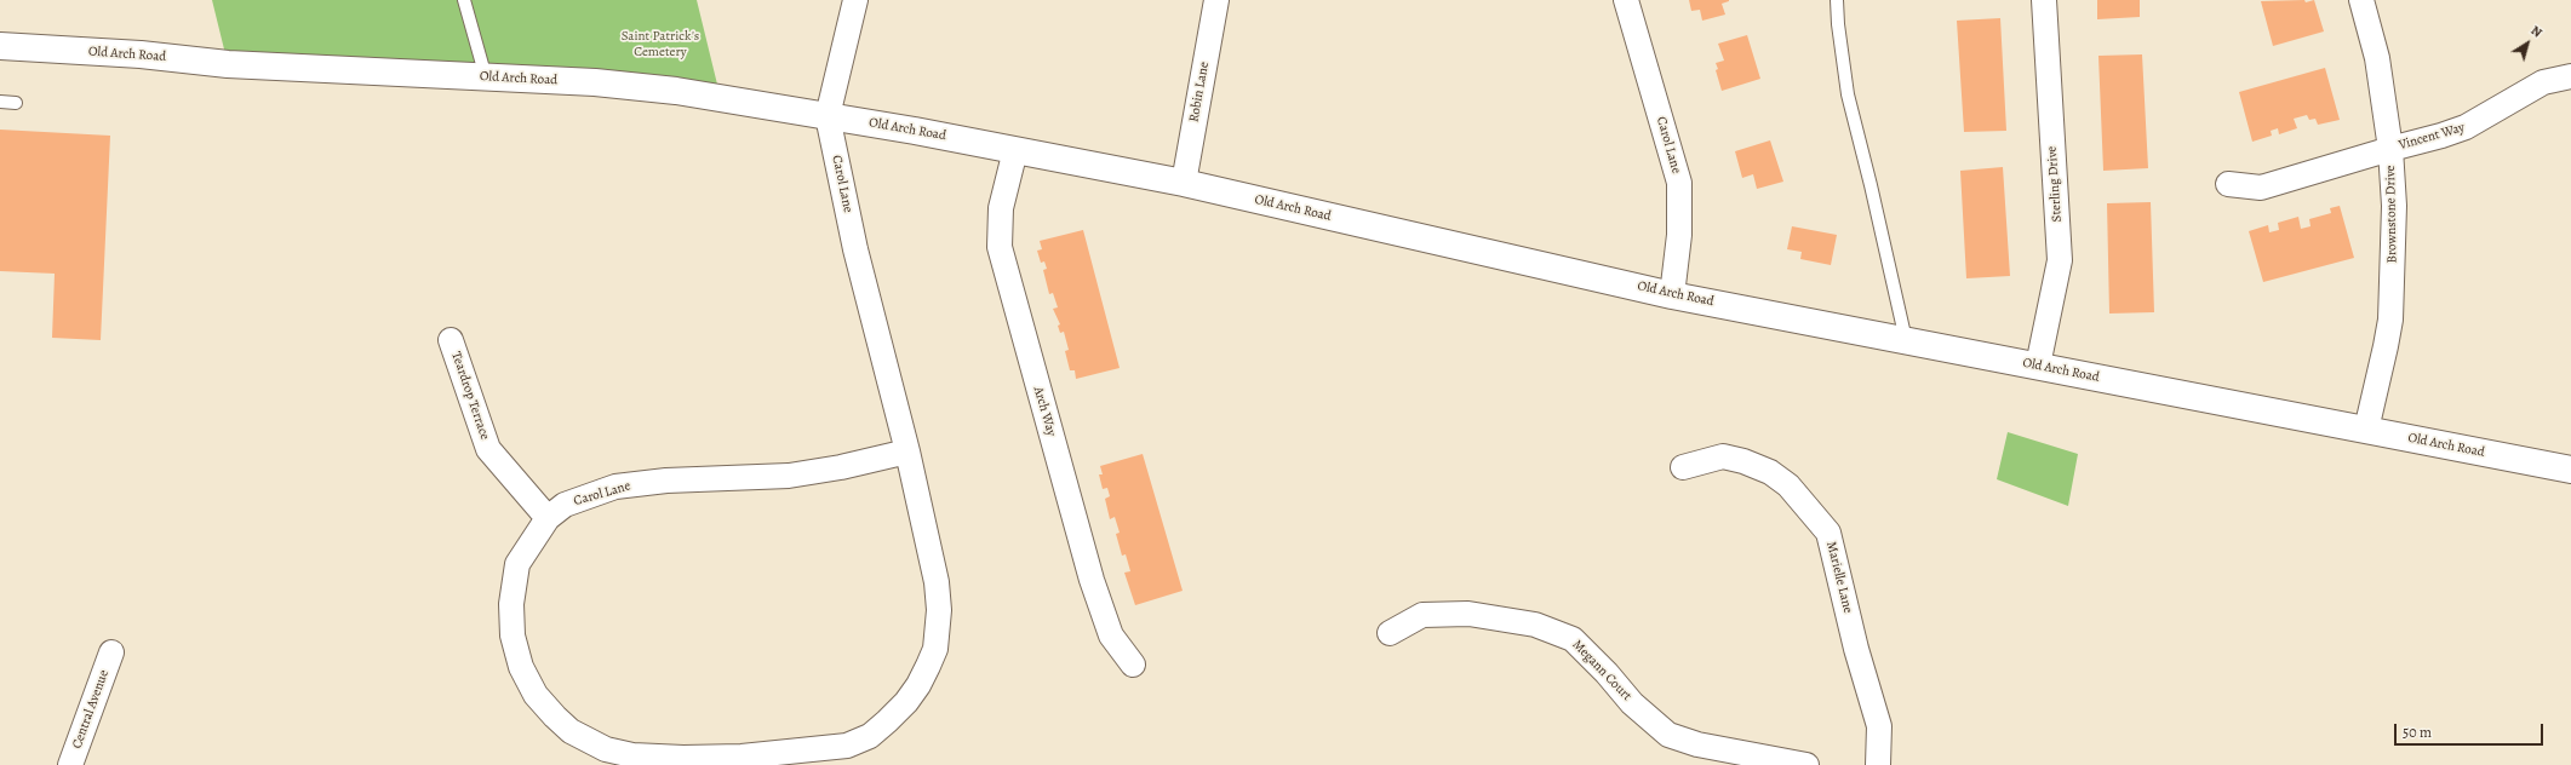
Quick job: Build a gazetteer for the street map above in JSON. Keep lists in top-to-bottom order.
{
  "streets": {
    "street": [
      "Old Arch Road",
      "Robin Lane",
      "Vincent Way",
      "Carol Lane",
      "Sterling Drive",
      "Brownstone Drive",
      "Teardrop Terrace",
      "Arch Way",
      "Marielle Lane",
      "Megann Court",
      "Central Avenue"
    ]
  },
  "crossings": [
    ["Old Arch Road", "Robin Lane"],
    ["Old Arch Road", "Carol Lane"],
    ["Old Arch Road", "Sterling Drive"],
    ["Old Arch Road", "Brownstone Drive"],
    ["Old Arch Road", "Arch Way"],
    ["Vincent Way", "Brownstone Drive"],
    ["Carol Lane", "Teardrop Terrace"]
  ],
  "parks": ["Saint Patrick's Cemetery"],
  "scale_bar": "50 m",
  "north": "top right"
}
